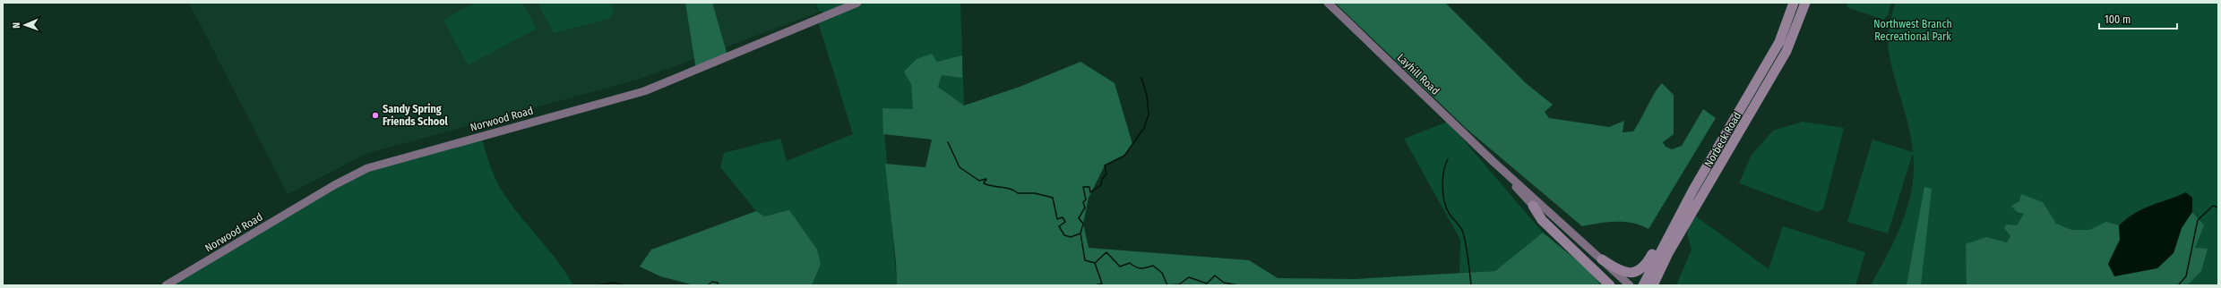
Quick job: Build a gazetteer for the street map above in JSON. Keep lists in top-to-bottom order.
{
  "streets": {
    "main road": ["Layhill Road", "Norwood Road", "Norbeck Road"]
  },
  "parks": ["Northwest Branch Recreational Park"],
  "places": ["Sandy Spring Friends School"],
  "scale_bar": "100 m",
  "north": "left"
}
